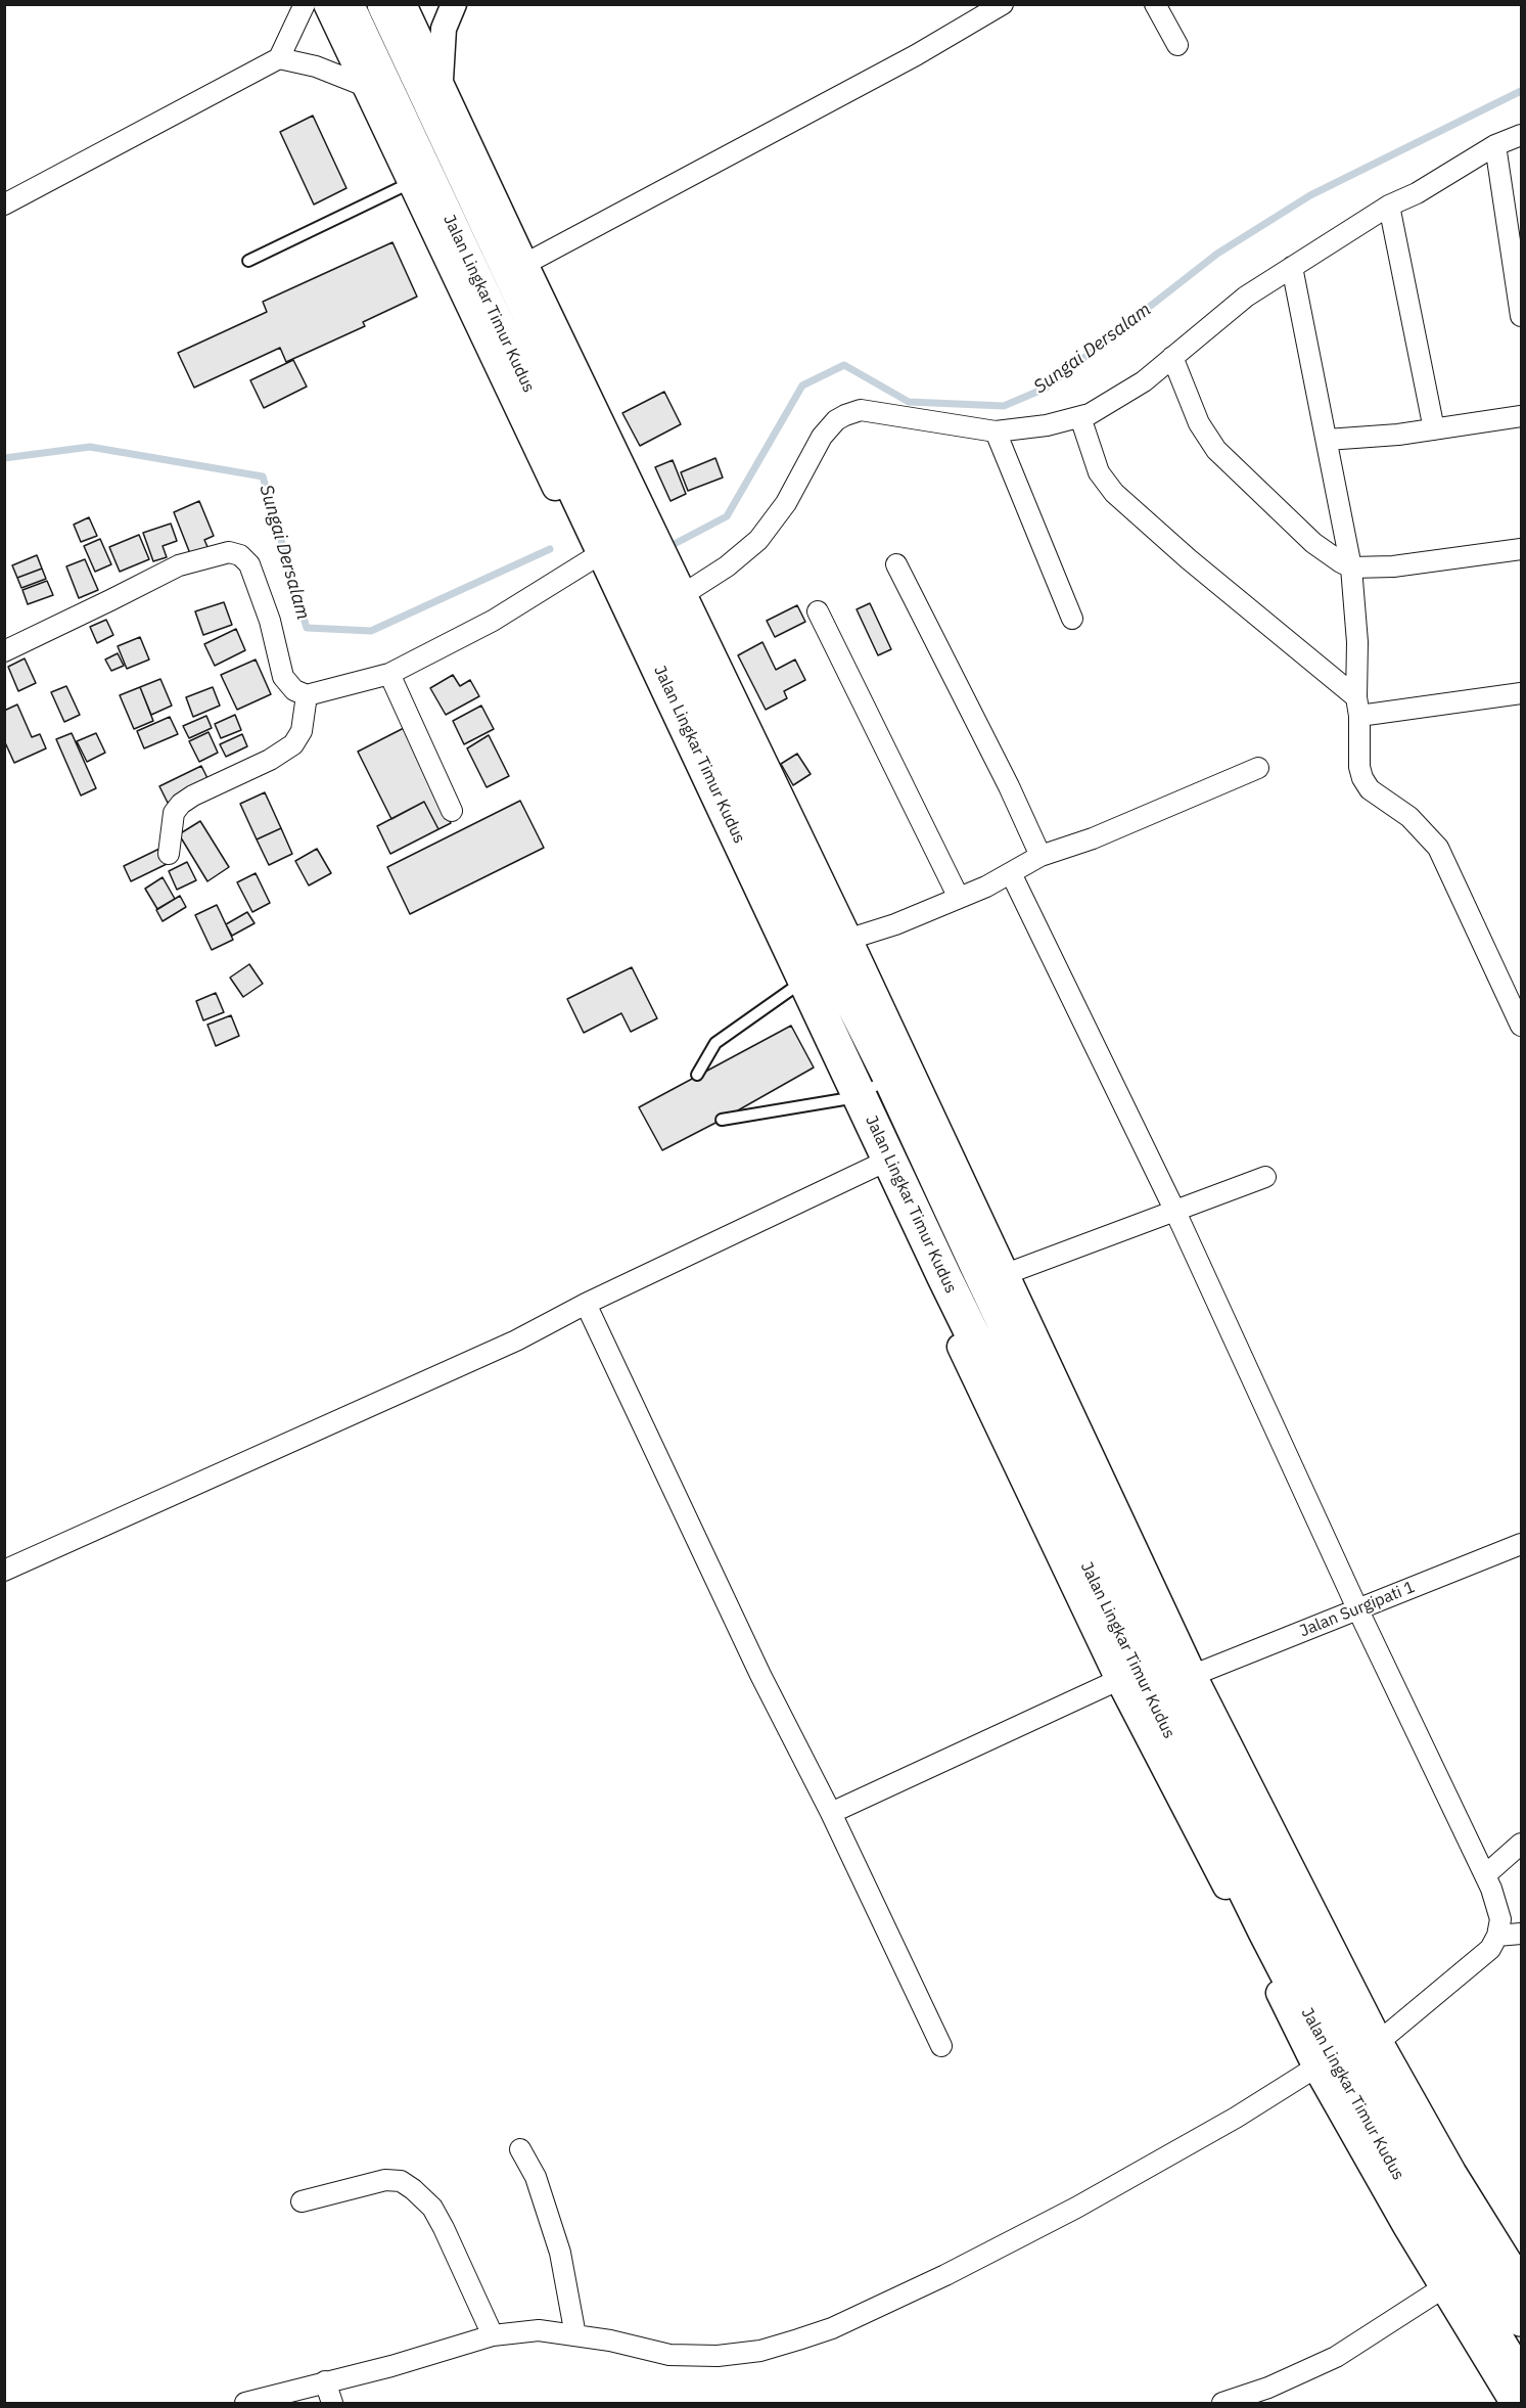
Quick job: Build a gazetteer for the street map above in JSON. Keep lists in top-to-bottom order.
{
  "streets": {
    "highway": ["Jalan Lingkar Timur Kudus"],
    "street": ["Jalan Surgipati 1"]
  },
  "water": ["Sungai Dersalam"]
}
